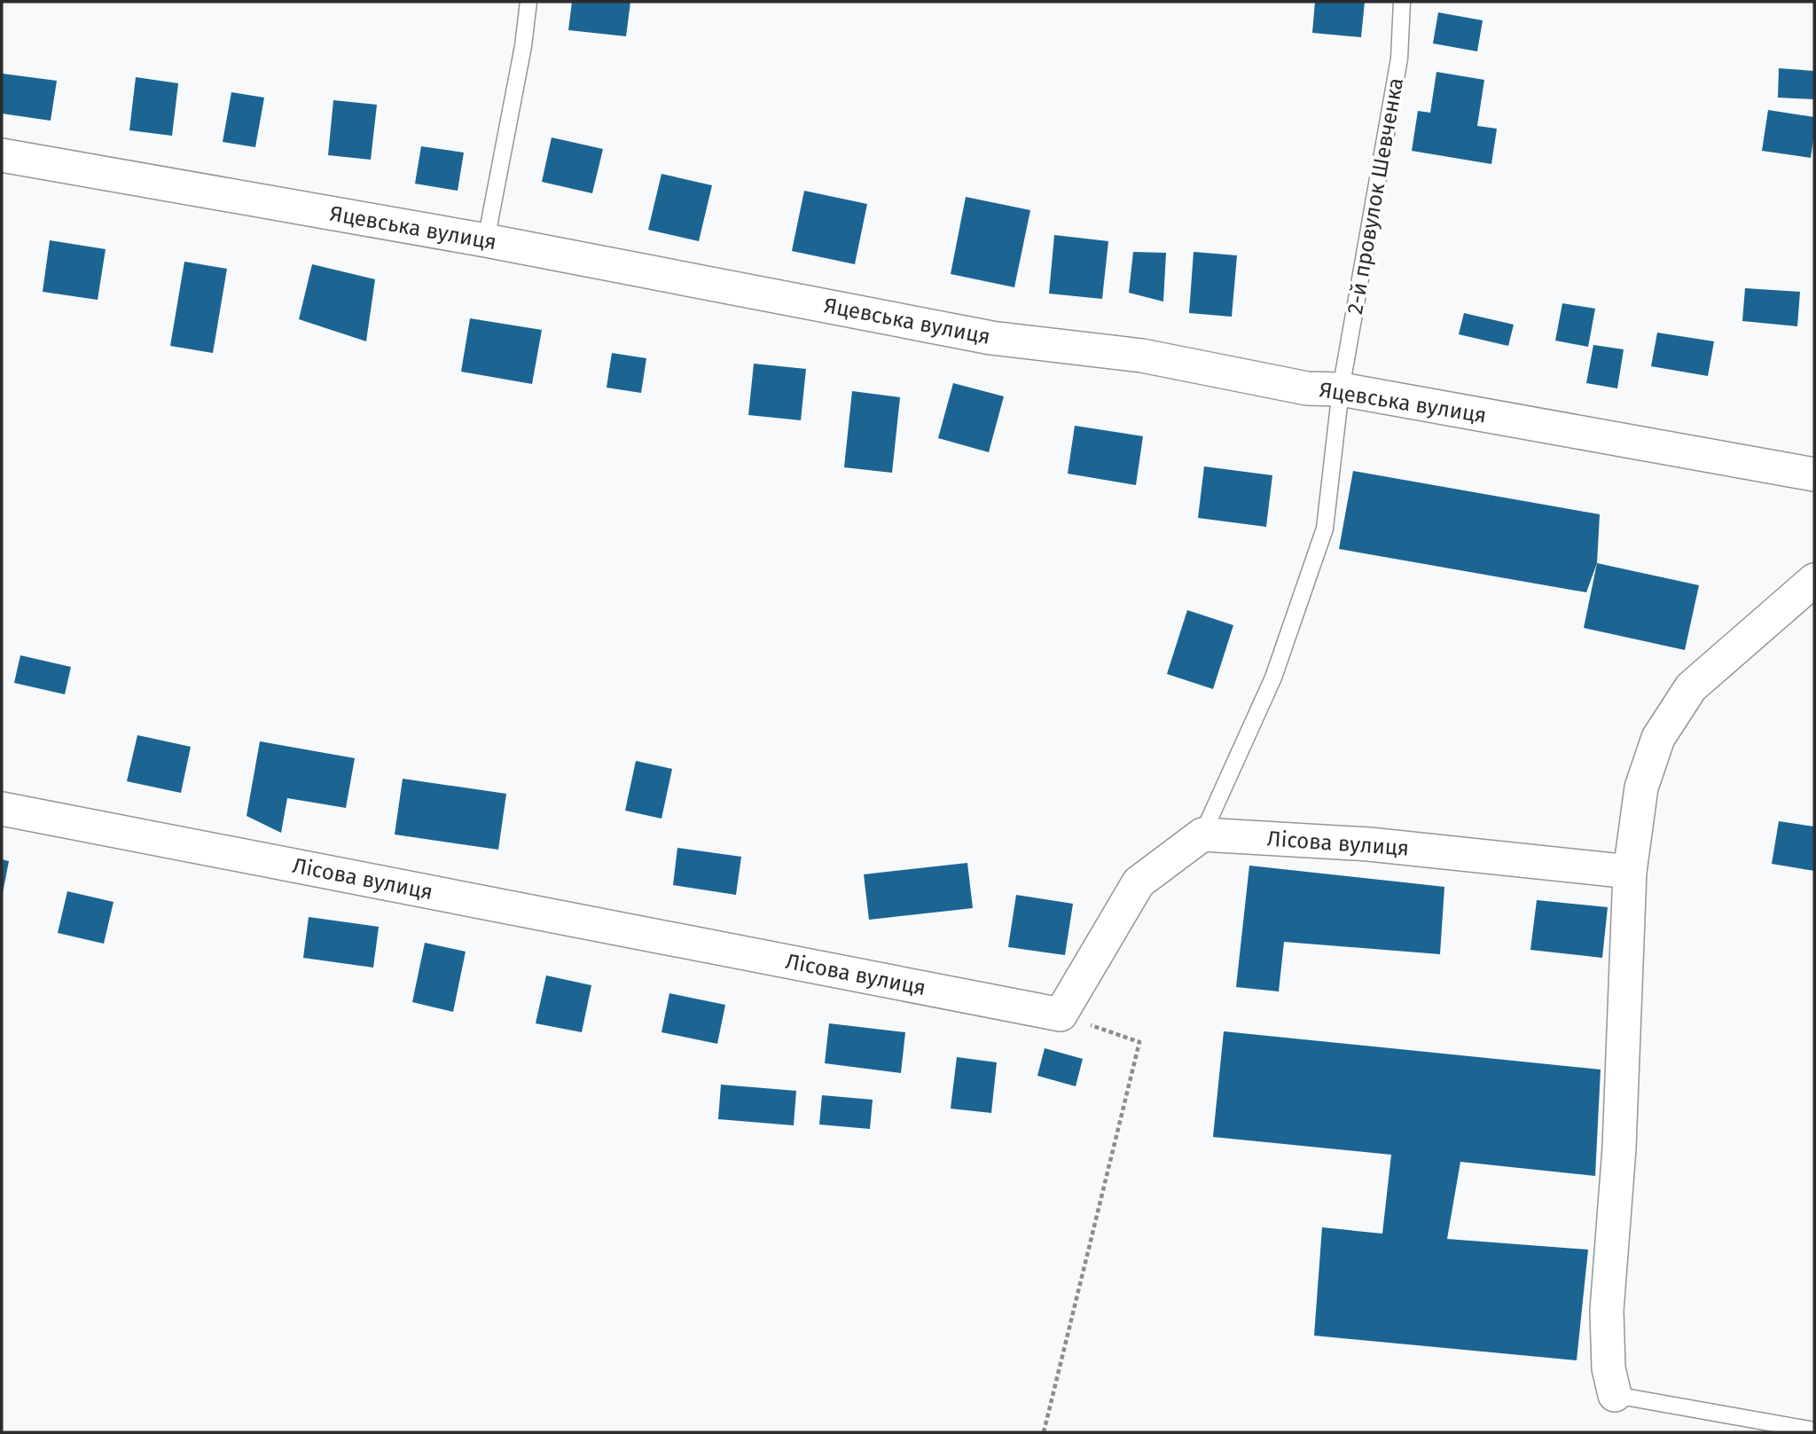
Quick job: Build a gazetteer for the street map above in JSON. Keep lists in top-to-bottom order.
{
  "streets": {
    "street": ["Яцевська вулиця", "Лісова вулиця"],
    "lane": ["2-й провулок Шевченка"]
  },
  "crossings": [
    ["2-й провулок Шевченка", "Яцевська вулиця"],
    ["2-й провулок Шевченка", "Лісова вулиця"]
  ]
}
